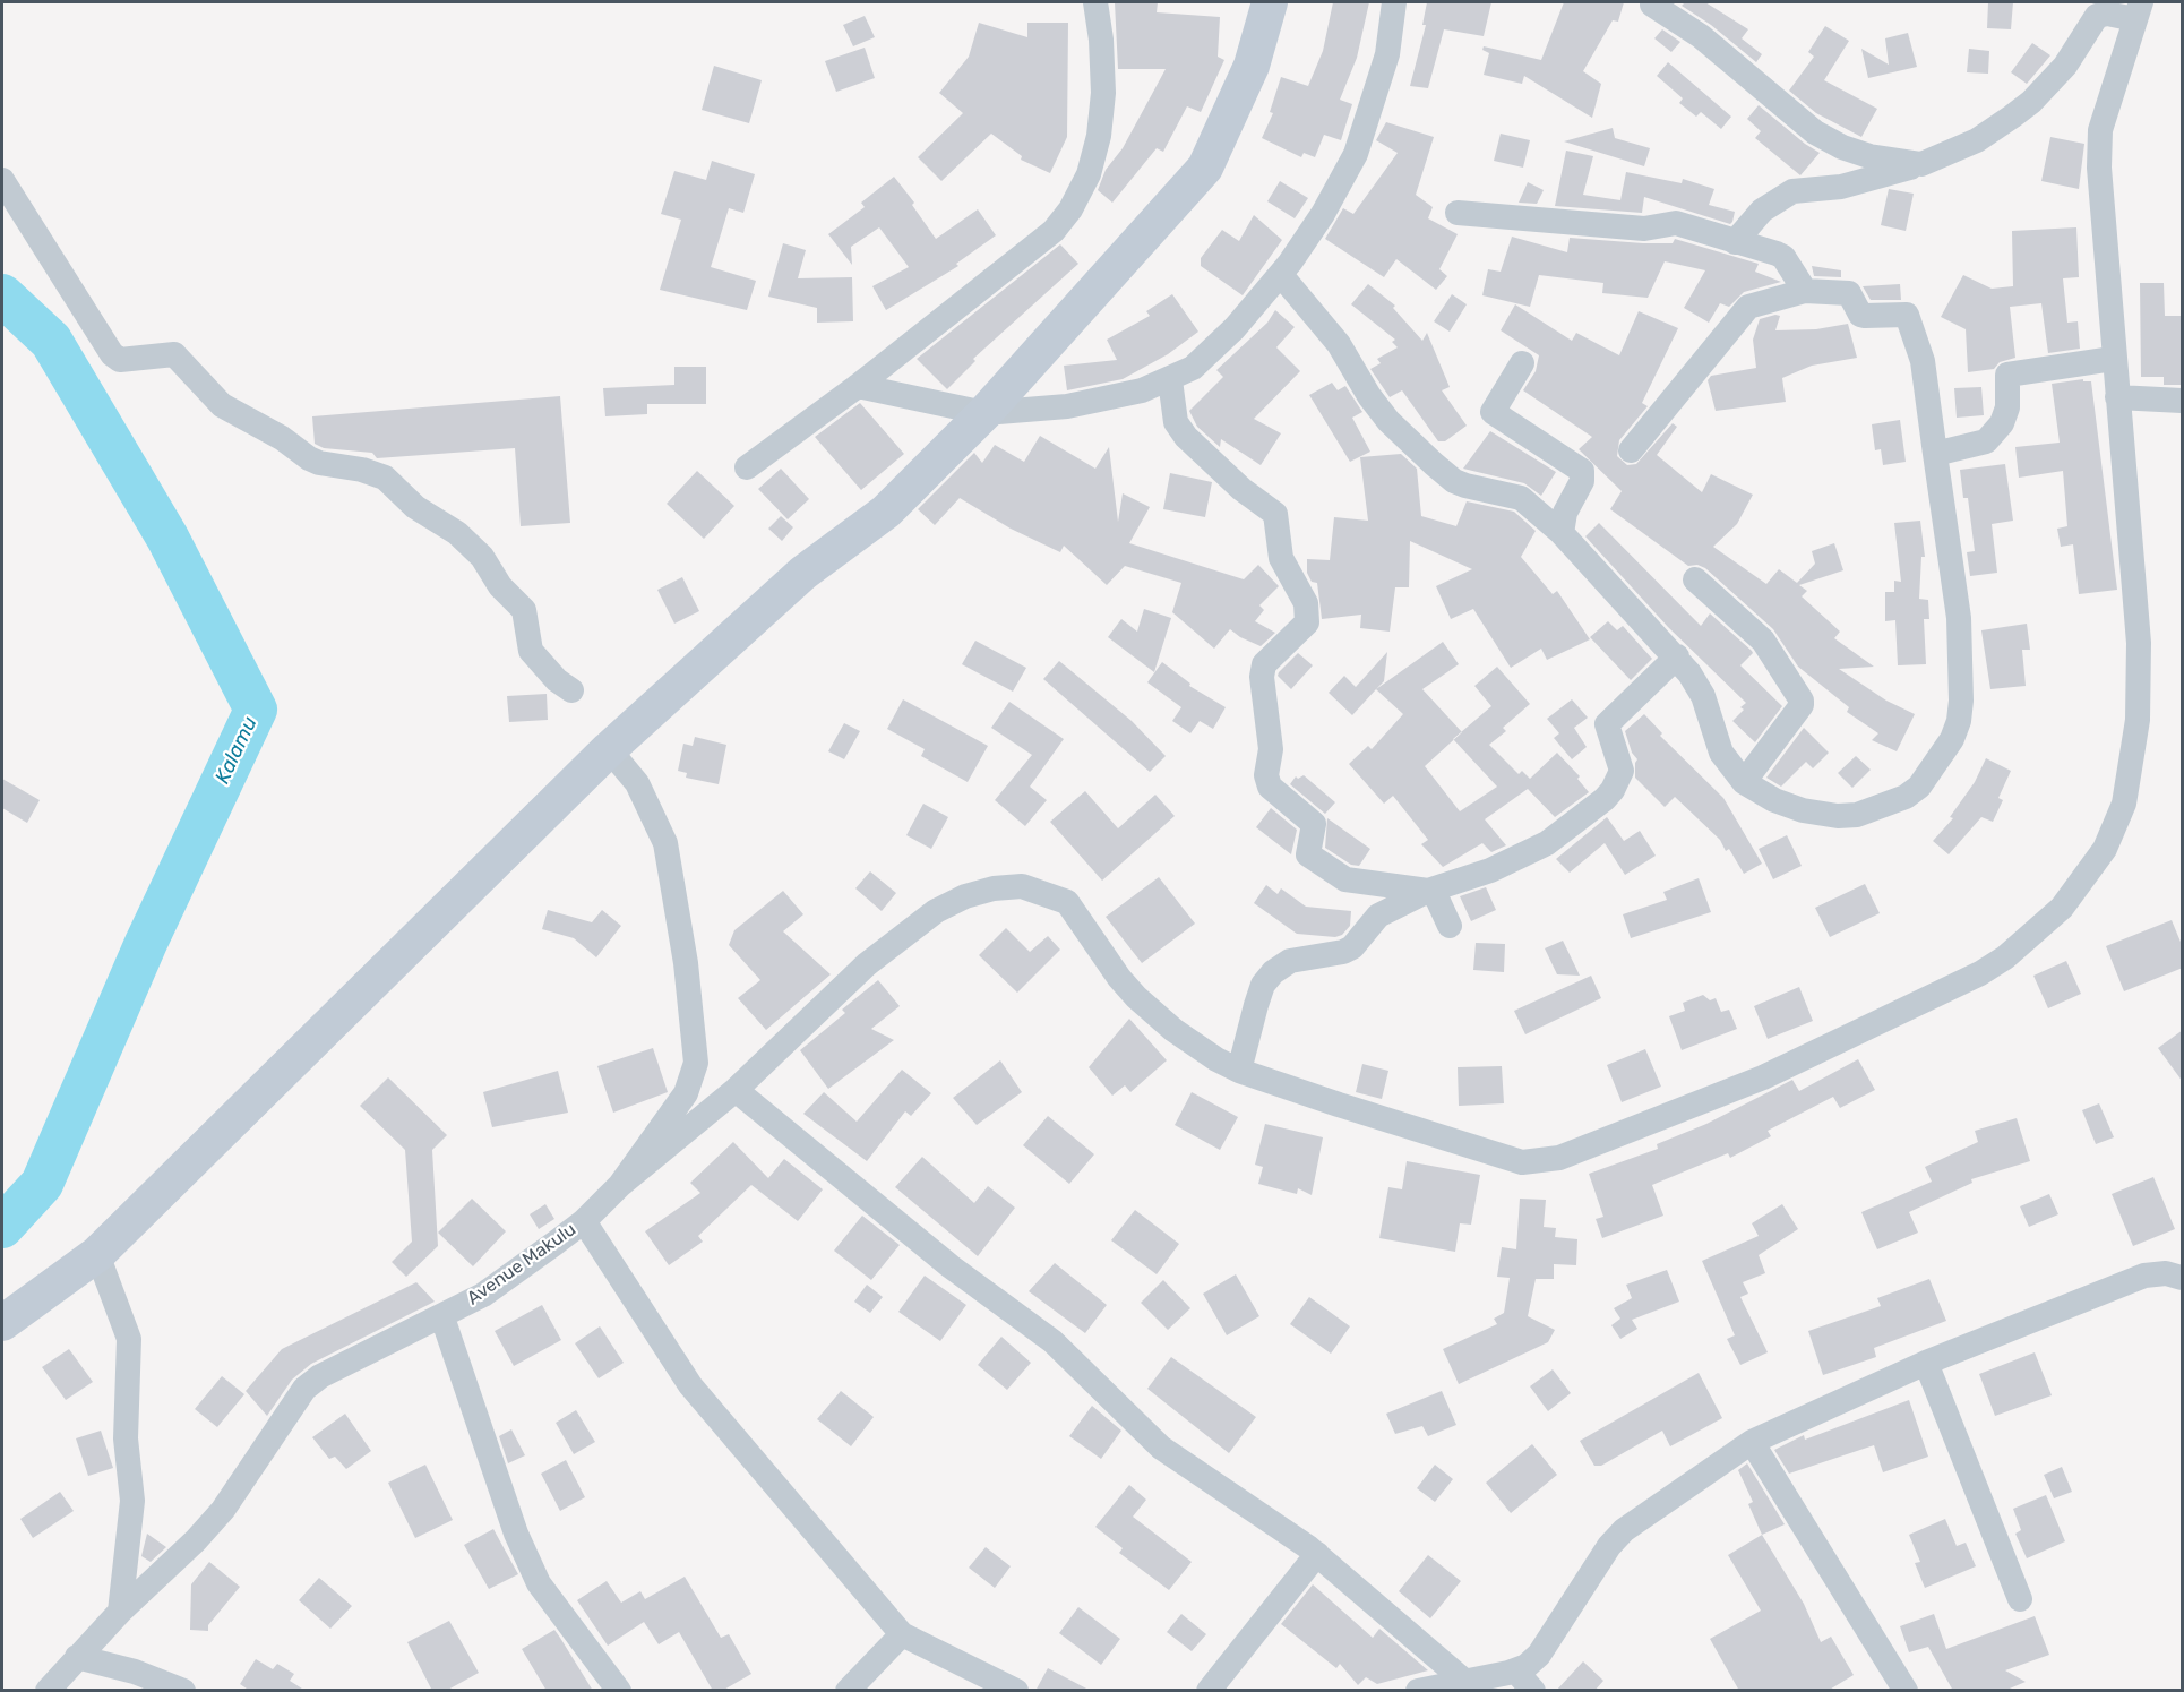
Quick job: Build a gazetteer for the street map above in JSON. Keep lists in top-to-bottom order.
{
  "streets": {
    "street": ["Avenue Makulu"]
  },
  "water": ["Kalamu"]
}
